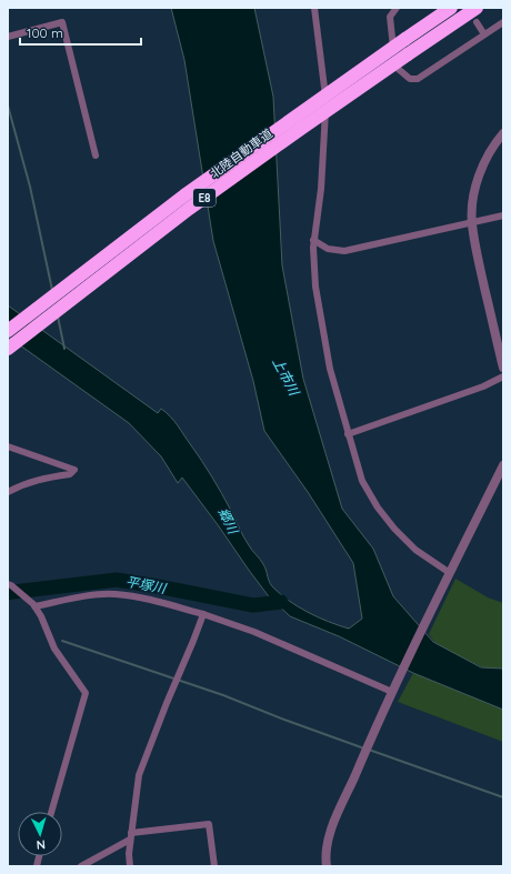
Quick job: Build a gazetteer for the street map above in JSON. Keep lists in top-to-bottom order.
{
  "streets": {
    "highway": ["北陸自動車道", "E8"]
  },
  "water": ["上市川", "郷川", "平塚川"],
  "scale_bar": "100 m",
  "north": "bottom"
}
